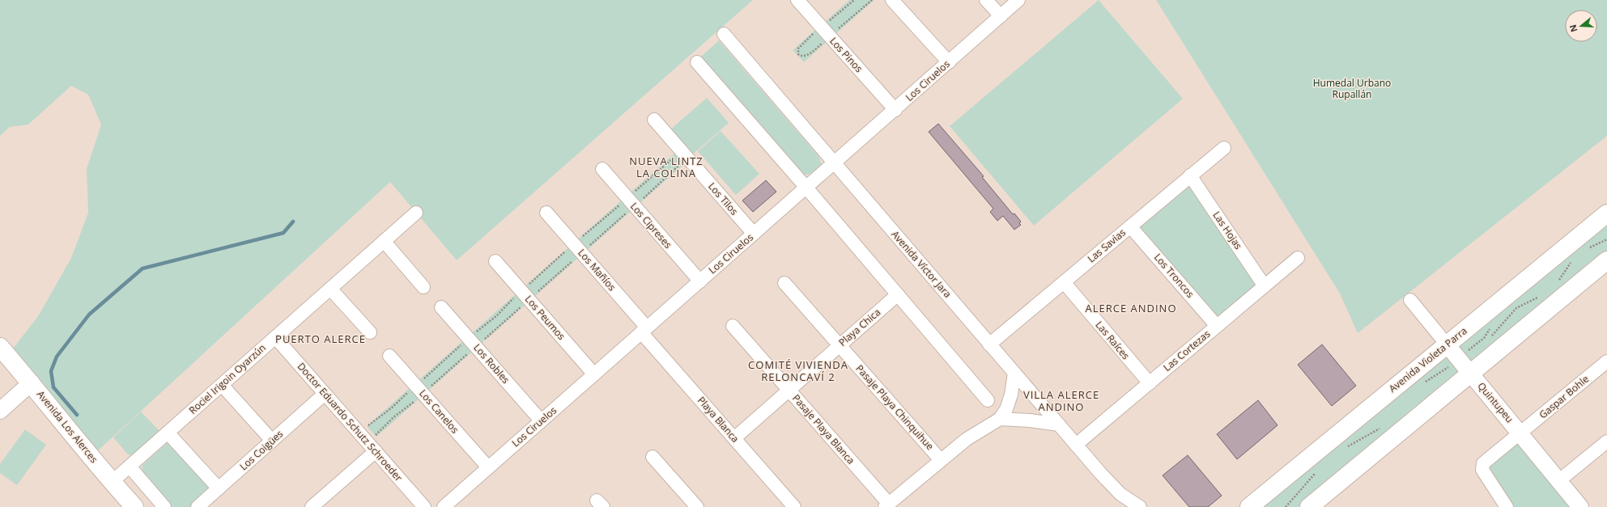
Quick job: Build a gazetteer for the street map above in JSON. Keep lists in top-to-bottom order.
{
  "streets": {
    "main road": ["Avenida Violeta Parra", "Avenida Los Alerces"],
    "street": [
      "Los Pinos",
      "Los Ciruelos",
      "Los Tilos",
      "Los Cipreses",
      "Las Hojas",
      "Las Savias",
      "Avenida Víctor Jara",
      "Los Mañíos",
      "Los Troncos",
      "Los Peumos",
      "Playa Chica",
      "Las Raíces",
      "Las Cortezas",
      "Los Robles",
      "Rociel Irigoin Oyarzún",
      "Gaspar Bohle",
      "Quintupeu",
      "Pasaje Playa Chinquihue",
      "Los Canelos",
      "Playa Blanca",
      "Doctor Eduardo Schutz Schroeder",
      "Pasaje Playa Blanca",
      "Los Coigües"
    ]
  },
  "crossings": [
    ["Los Pinos", "Los Ciruelos"],
    ["Los Ciruelos", "Los Tilos"],
    ["Los Ciruelos", "Los Cipreses"],
    ["Los Ciruelos", "Avenida Víctor Jara"],
    ["Los Ciruelos", "Los Mañíos"],
    ["Los Ciruelos", "Los Peumos"],
    ["Los Ciruelos", "Los Robles"],
    ["Los Ciruelos", "Los Canelos"],
    ["Los Ciruelos", "Playa Blanca"],
    ["Las Hojas", "Las Savias"],
    ["Las Hojas", "Las Cortezas"],
    ["Las Savias", "Avenida Víctor Jara"],
    ["Las Savias", "Los Troncos"],
    ["Las Savias", "Las Raíces"],
    ["Avenida Víctor Jara", "Las Cortezas"],
    ["Los Mañíos", "Playa Blanca"],
    ["Los Troncos", "Las Cortezas"],
    ["Playa Chica", "Pasaje Playa Chinquihue"],
    ["Playa Chica", "Playa Blanca"],
    ["Playa Chica", "Pasaje Playa Blanca"],
    ["Las Raíces", "Las Cortezas"],
    ["Avenida Violeta Parra", "Quintupeu"],
    ["Rociel Irigoin Oyarzún", "Doctor Eduardo Schutz Schroeder"],
    ["Rociel Irigoin Oyarzún", "Avenida Los Alerces"],
    ["Gaspar Bohle", "Quintupeu"],
    ["Doctor Eduardo Schutz Schroeder", "Los Coigües"]
  ],
  "districts": [
    "NUEVA LINTZ LA COLINA",
    "ALERCE ANDINO",
    "PUERTO ALERCE",
    "COMITÉ VIVIENDA RELONCAVÍ 2",
    "VILLA ALERCE ANDINO"
  ],
  "parks": ["Humedal Urbano Rupallán"],
  "north": "left"
}
